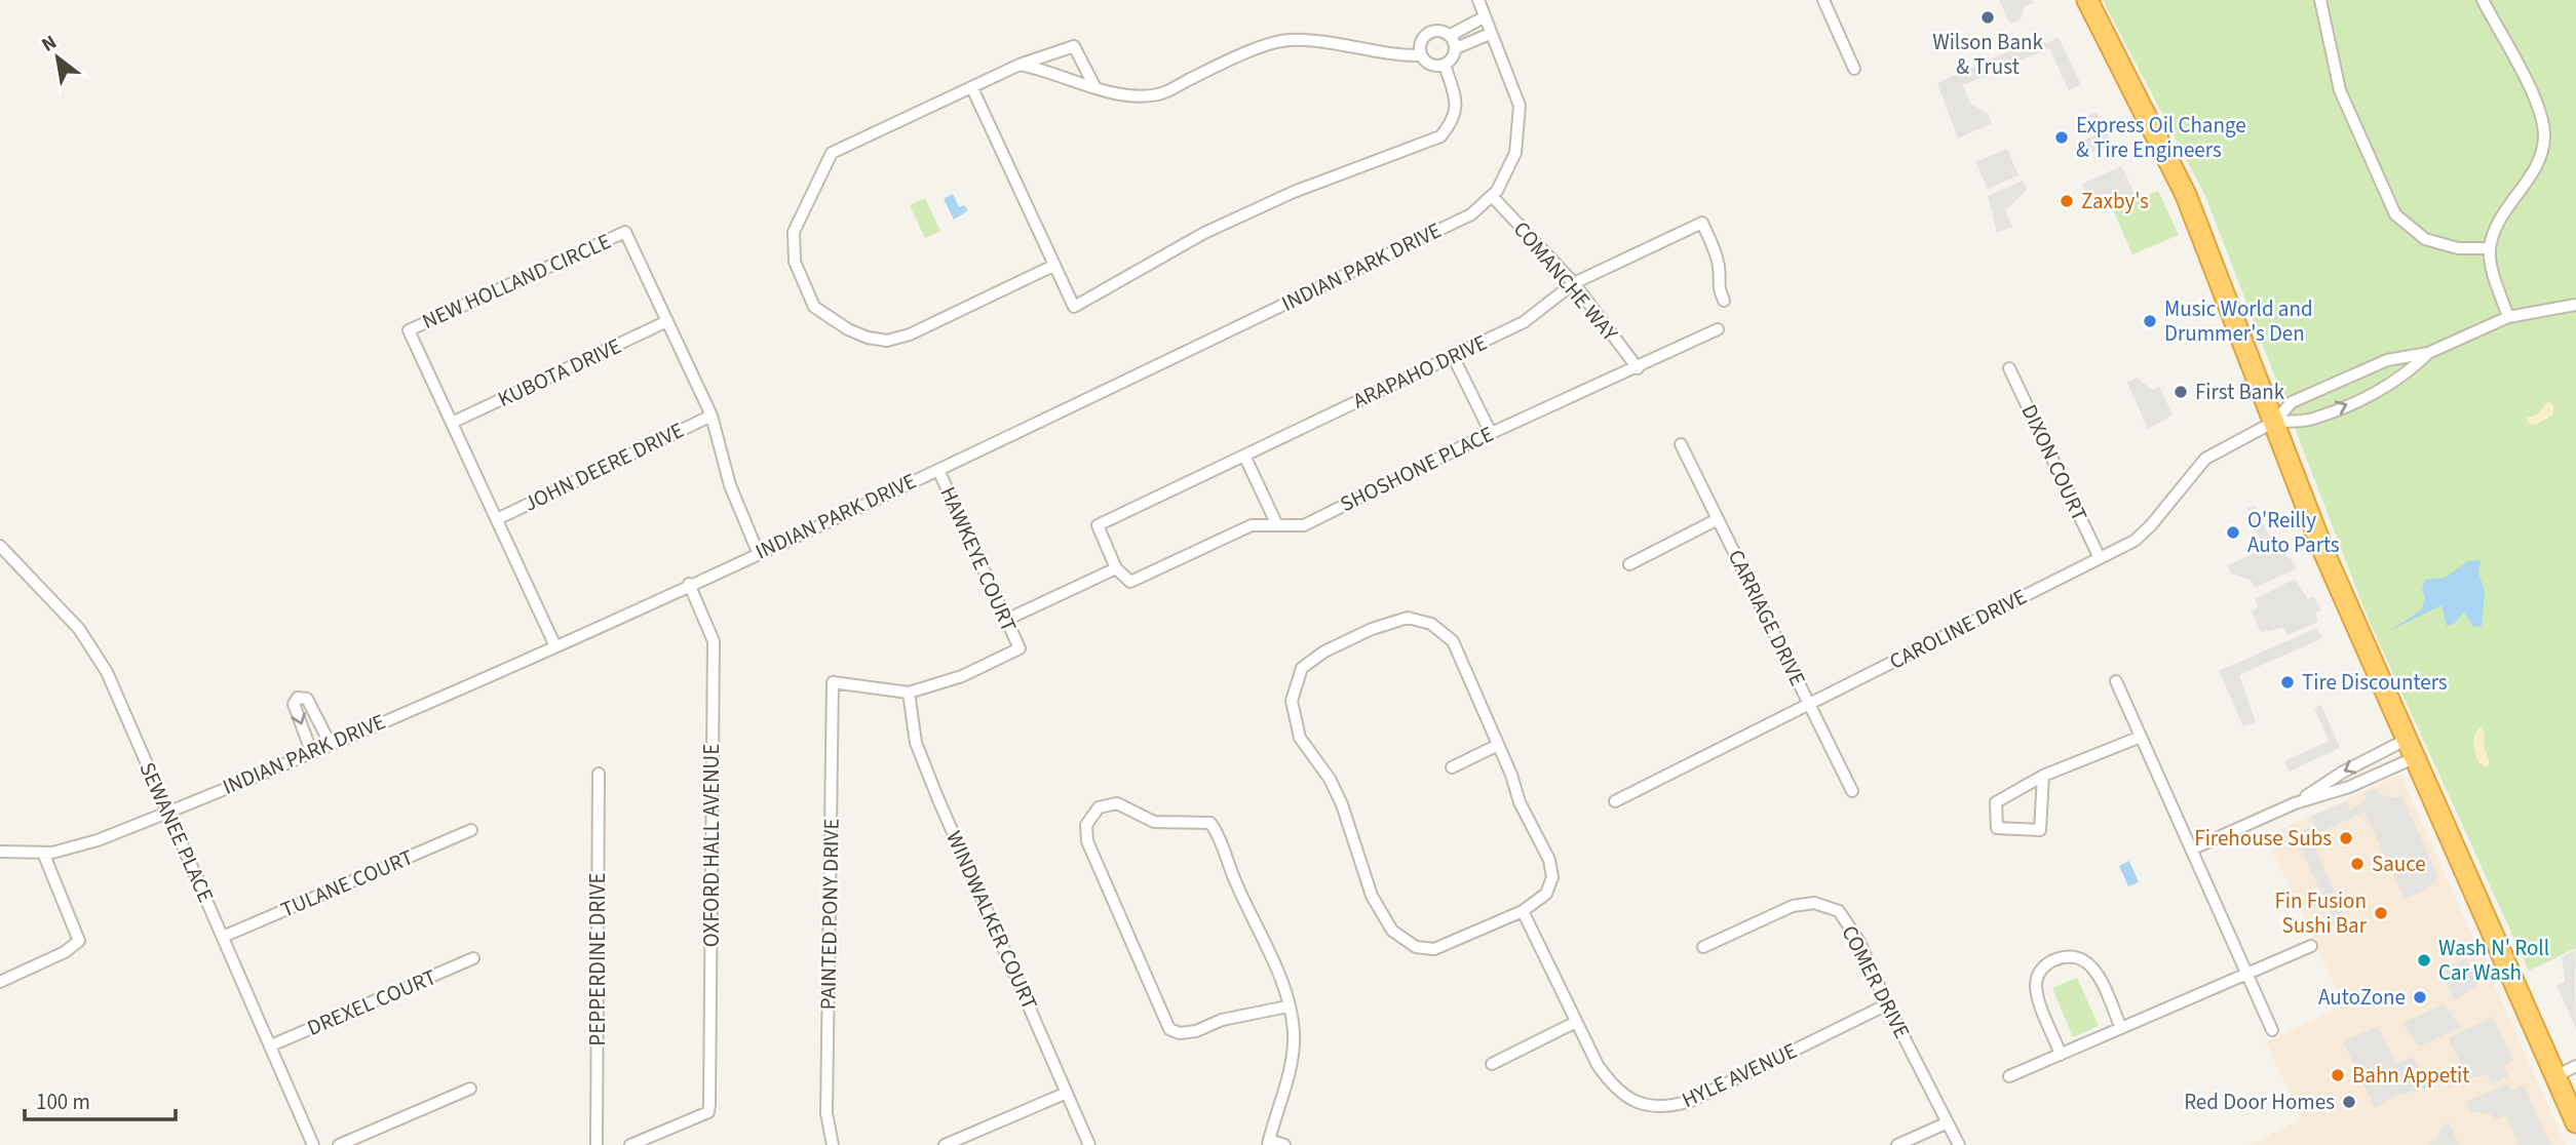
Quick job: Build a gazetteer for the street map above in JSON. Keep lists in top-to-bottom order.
{
  "streets": {
    "street": [
      "INDIAN PARK DRIVE",
      "NEW HOLLAND CIRCLE",
      "COMANCHE WAY",
      "ARAPAHO DRIVE",
      "KUBOTA DRIVE",
      "DIXON COURT",
      "JOHN DEERE DRIVE",
      "SHOSHONE PLACE",
      "HAWKEYE COURT",
      "CARRIAGE DRIVE",
      "CAROLINE DRIVE",
      "SEWANEE PLACE",
      "OXFORD HALL AVENUE",
      "TULANE COURT",
      "PAINTED PONY DRIVE",
      "WINDWALKER COURT",
      "PEPPERDINE DRIVE",
      "COMER DRIVE",
      "DREXEL COURT",
      "HYLE AVENUE"
    ]
  },
  "crossings": [
    ["INDIAN PARK DRIVE", "NEW HOLLAND CIRCLE"],
    ["INDIAN PARK DRIVE", "COMANCHE WAY"],
    ["INDIAN PARK DRIVE", "HAWKEYE COURT"],
    ["INDIAN PARK DRIVE", "SEWANEE PLACE"],
    ["INDIAN PARK DRIVE", "OXFORD HALL AVENUE"],
    ["NEW HOLLAND CIRCLE", "KUBOTA DRIVE"],
    ["NEW HOLLAND CIRCLE", "JOHN DEERE DRIVE"],
    ["COMANCHE WAY", "ARAPAHO DRIVE"],
    ["COMANCHE WAY", "SHOSHONE PLACE"],
    ["ARAPAHO DRIVE", "SHOSHONE PLACE"],
    ["DIXON COURT", "CAROLINE DRIVE"],
    ["HAWKEYE COURT", "PAINTED PONY DRIVE"],
    ["HAWKEYE COURT", "WINDWALKER COURT"],
    ["CARRIAGE DRIVE", "CAROLINE DRIVE"],
    ["SEWANEE PLACE", "TULANE COURT"],
    ["SEWANEE PLACE", "DREXEL COURT"],
    ["PAINTED PONY DRIVE", "WINDWALKER COURT"],
    ["COMER DRIVE", "HYLE AVENUE"]
  ],
  "places": [
    "Wilson Bank & Trust",
    "Express Oil Change & Tire Engineers",
    "Zaxby's",
    "Music World and Drummer's Den",
    "First Bank",
    "O'Reilly Auto Parts",
    "Tire Discounters",
    "Firehouse Subs",
    "Sauce",
    "Fin Fusion Sushi Bar",
    "Wash N' Roll Car Wash",
    "AutoZone",
    "Bahn Appetit",
    "Red Door Homes"
  ],
  "scale_bar": "100 m",
  "north": "top left"
}
